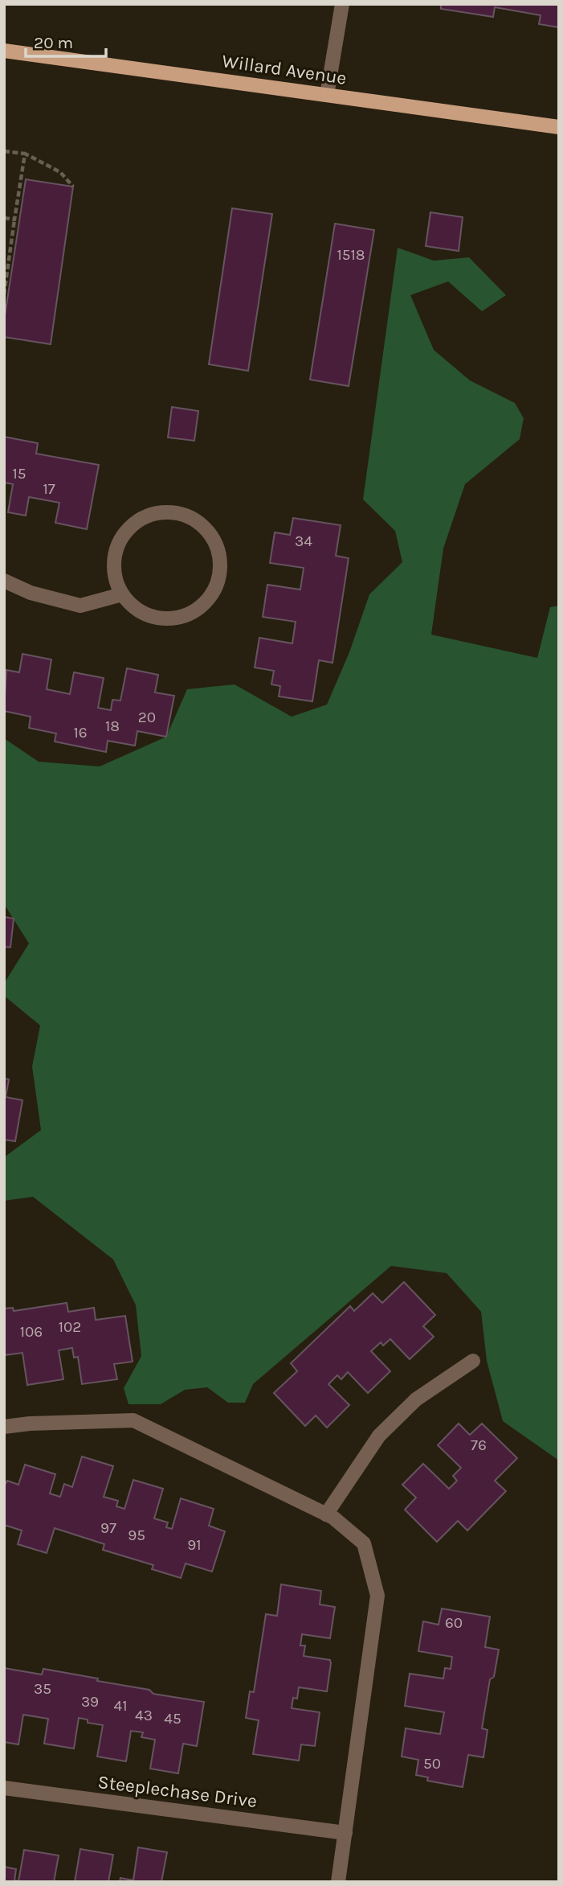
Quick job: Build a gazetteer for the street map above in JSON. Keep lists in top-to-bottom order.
{
  "streets": {
    "main road": ["Willard Avenue"],
    "street": ["Steeplechase Drive"]
  },
  "house_numbers": [
    "1518",
    "15",
    "17",
    "34",
    "20",
    "18",
    "16",
    "102",
    "106",
    "76",
    "97",
    "95",
    "91",
    "60",
    "35",
    "39",
    "41",
    "43",
    "45",
    "50"
  ],
  "scale_bar": "20 m"
}
